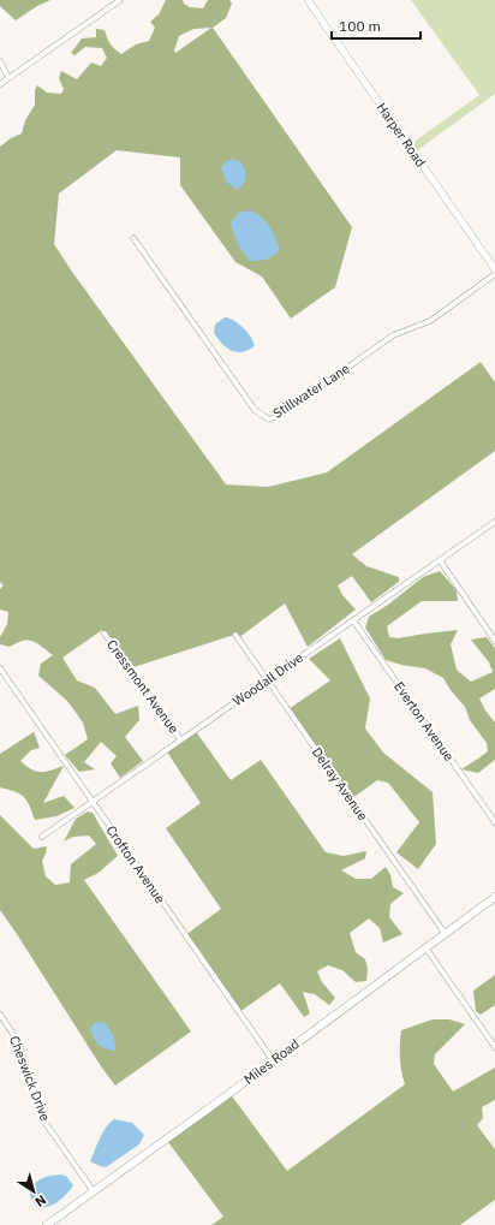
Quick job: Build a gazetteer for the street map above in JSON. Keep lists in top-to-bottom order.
{
  "streets": {
    "main road": ["Miles Road"],
    "street": [
      "Harper Road",
      "Stillwater Lane",
      "Woodall Drive",
      "Cressmont Avenue",
      "Everton Avenue",
      "Delray Avenue",
      "Crofton Avenue",
      "Cheswick Drive"
    ]
  },
  "crossings": [
    ["Woodall Drive", "Cressmont Avenue"],
    ["Woodall Drive", "Everton Avenue"],
    ["Woodall Drive", "Delray Avenue"],
    ["Woodall Drive", "Crofton Avenue"],
    ["Delray Avenue", "Miles Road"],
    ["Crofton Avenue", "Miles Road"],
    ["Miles Road", "Cheswick Drive"]
  ],
  "scale_bar": "100 m",
  "north": "bottom right"
}
